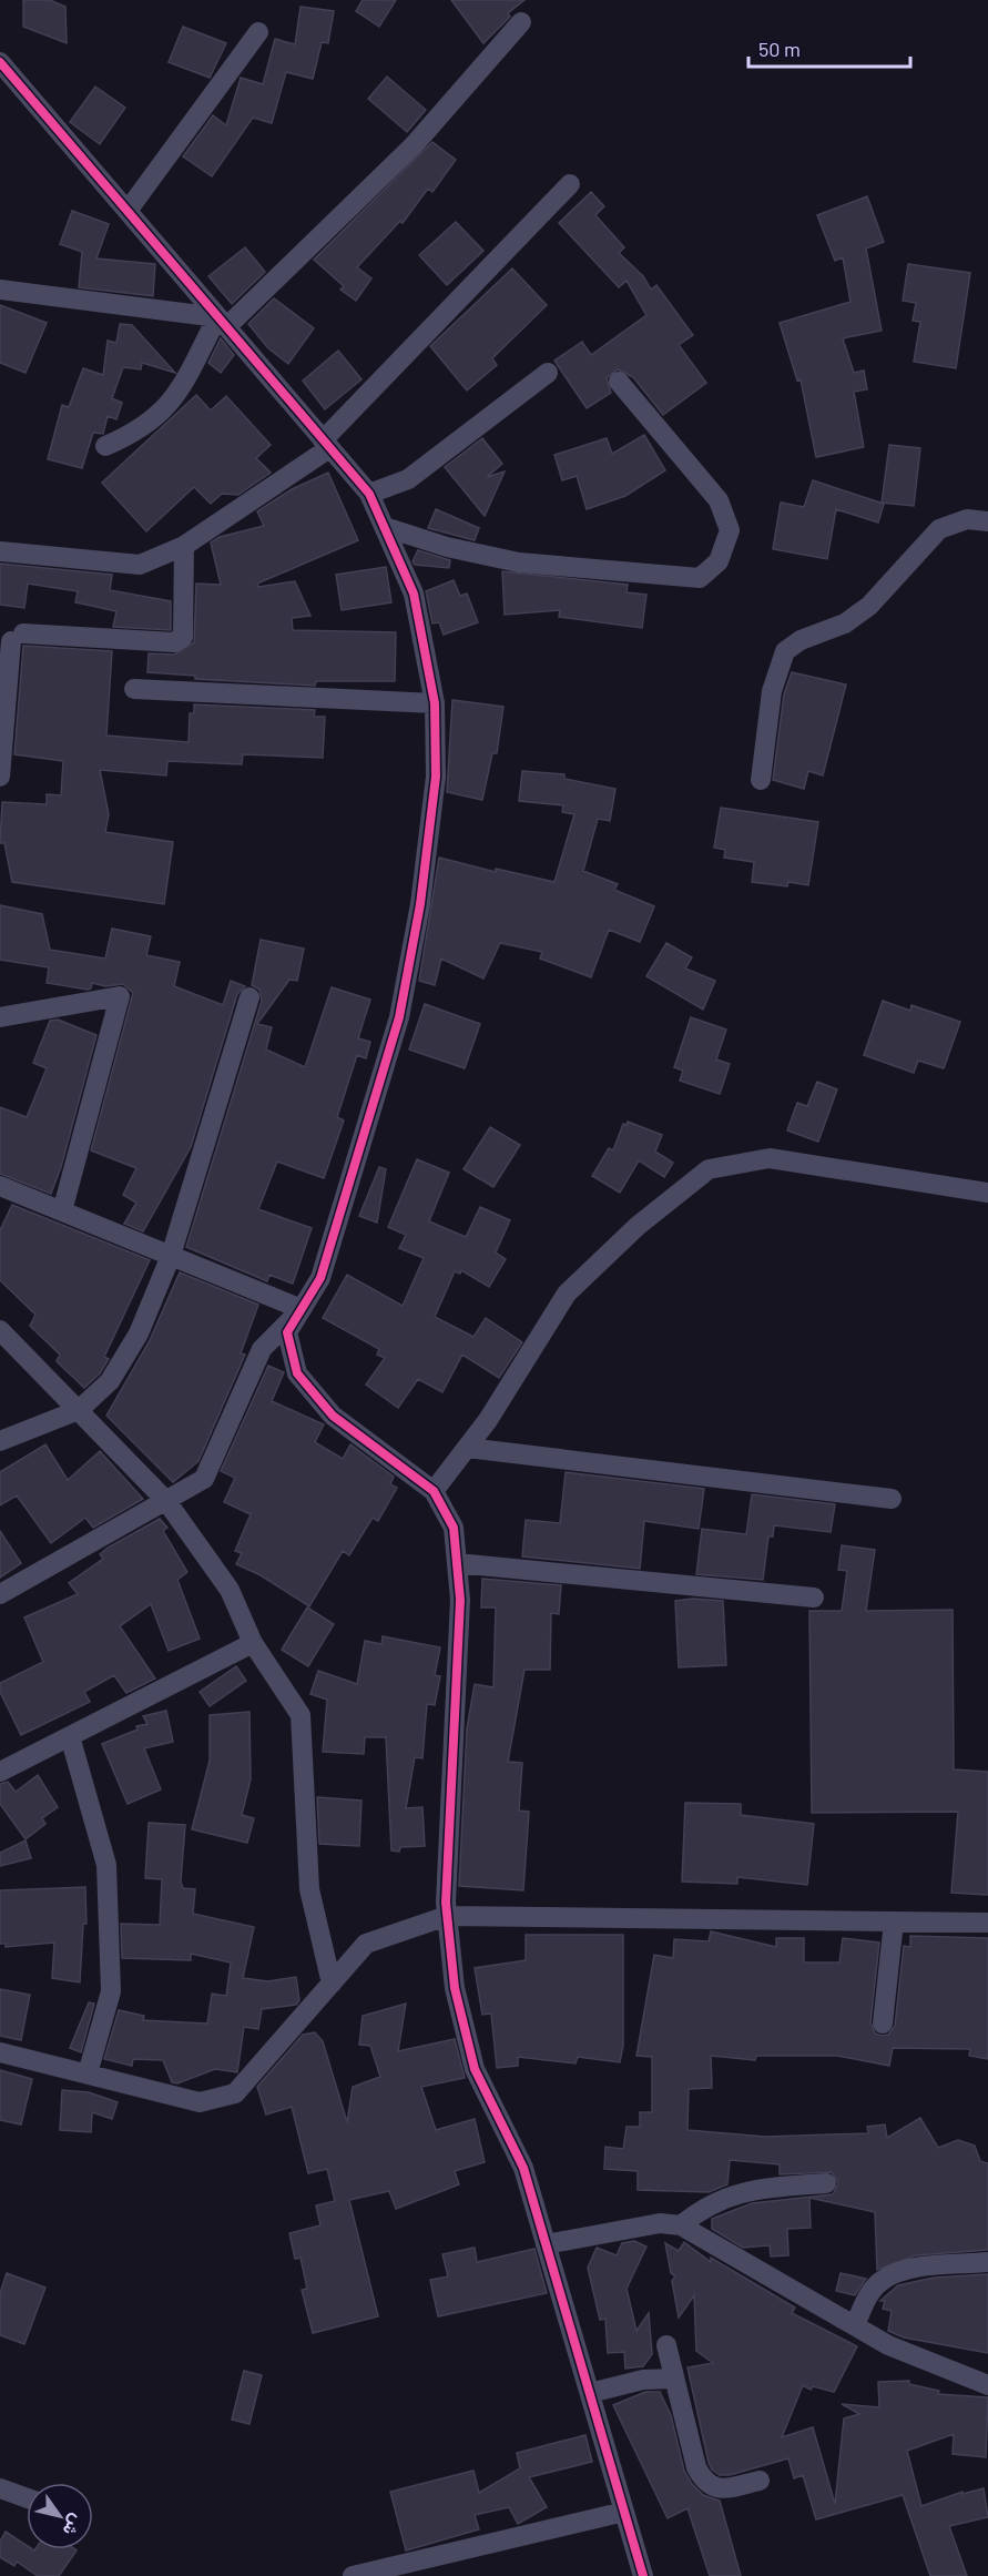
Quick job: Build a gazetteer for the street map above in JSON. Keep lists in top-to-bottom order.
{
  "scale_bar": "50 m",
  "north": "bottom right"
}
